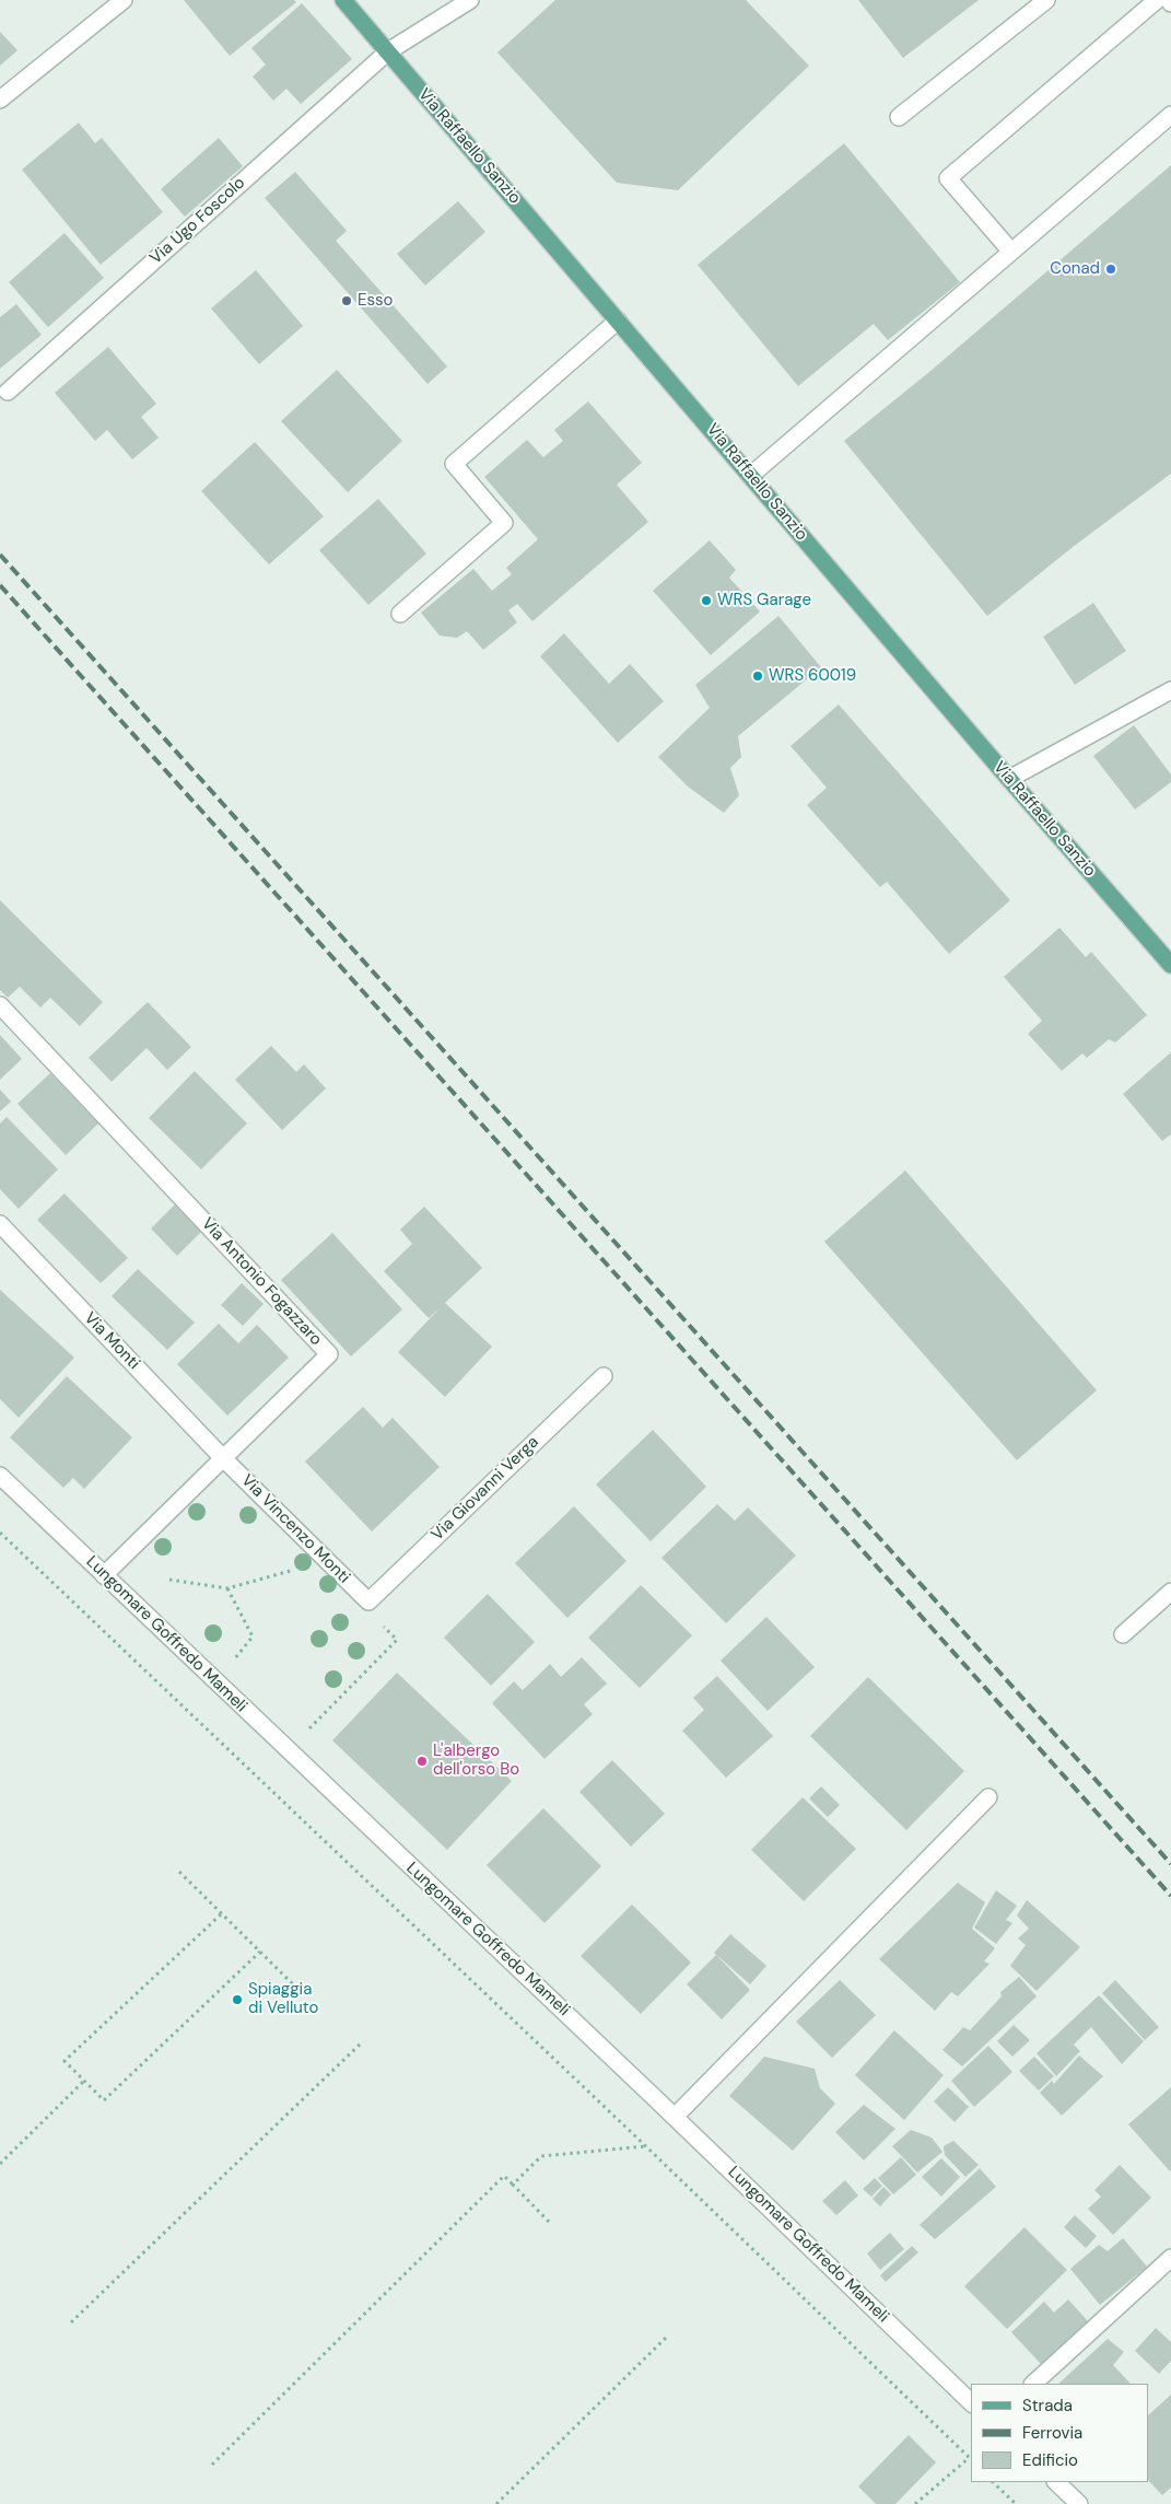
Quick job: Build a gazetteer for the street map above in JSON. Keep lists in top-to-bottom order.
{
  "streets": {
    "main road": ["Via Raffaello Sanzio"],
    "street": [
      "Via Ugo Foscolo",
      "Via Antonio Fogazzaro",
      "Via Monti",
      "Via Giovanni Verga",
      "Via Vincenzo Monti",
      "Lungomare Goffredo Mameli"
    ]
  },
  "crossings": [
    ["Via Raffaello Sanzio", "Via Ugo Foscolo"],
    ["Via Antonio Fogazzaro", "Via Monti"],
    ["Via Antonio Fogazzaro", "Via Vincenzo Monti"],
    ["Via Antonio Fogazzaro", "Lungomare Goffredo Mameli"],
    ["Via Monti", "Via Vincenzo Monti"],
    ["Via Giovanni Verga", "Via Vincenzo Monti"]
  ],
  "places": [
    "Conad",
    "Esso",
    "WRS Garage",
    "WRS 60019",
    "L'albergo dell'orso Bo",
    "Spiaggia di Velluto"
  ],
  "legend": ["Strada", "Ferrovia", "Edificio"]
}
